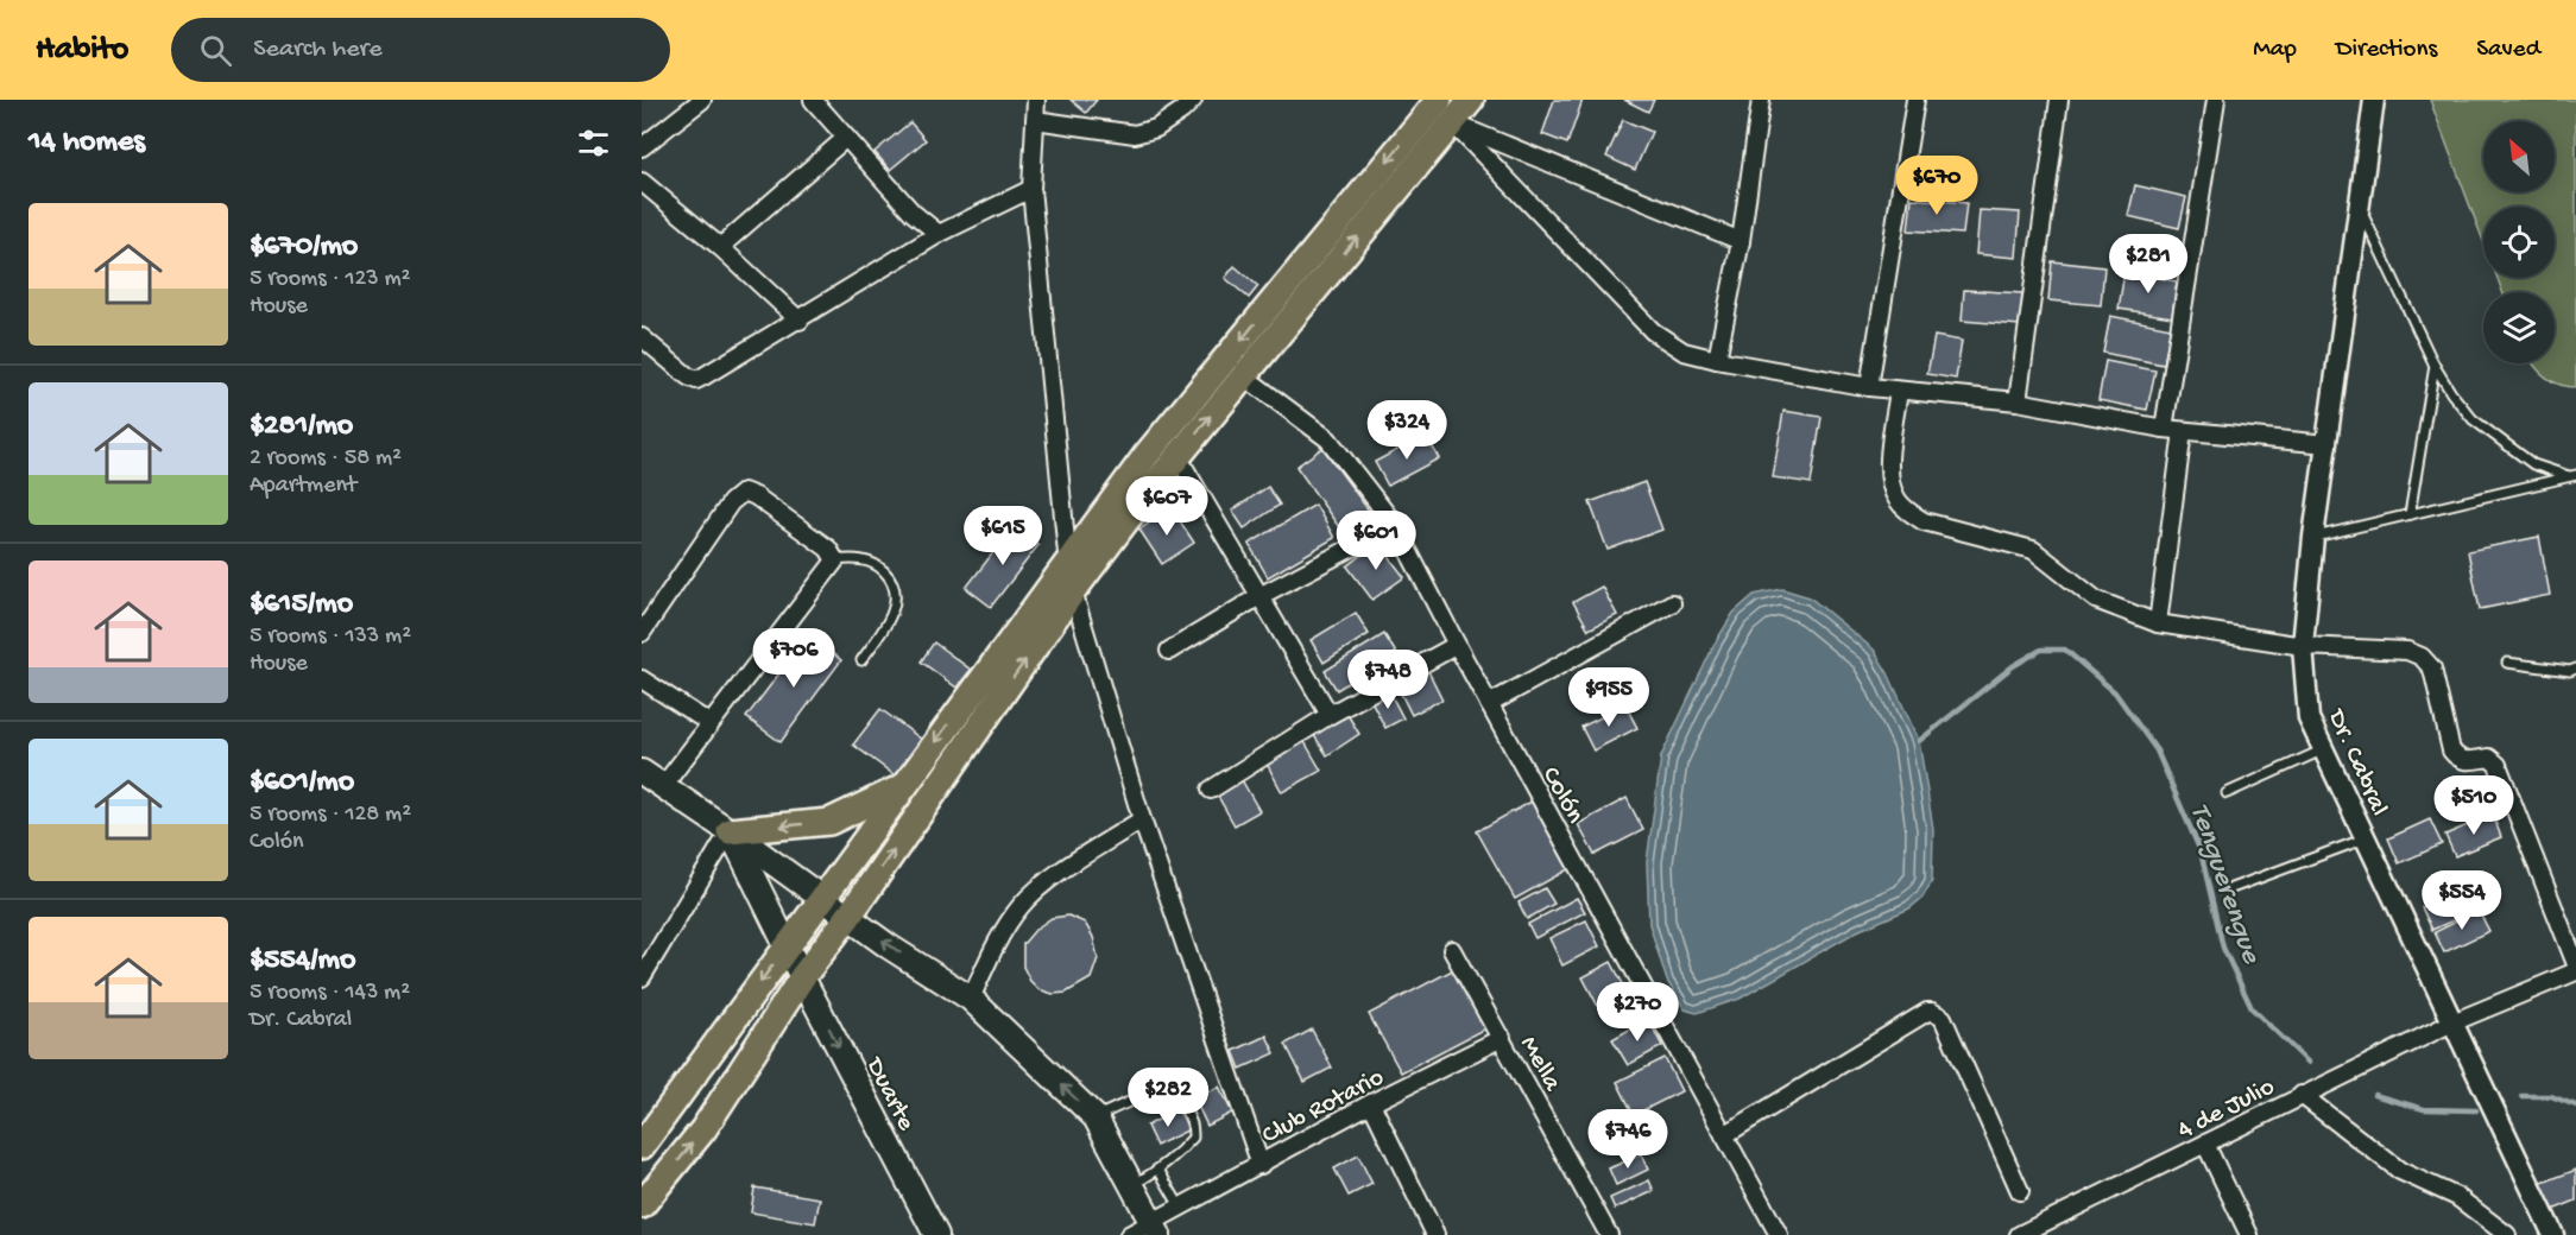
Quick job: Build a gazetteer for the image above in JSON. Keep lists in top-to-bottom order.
{
  "streets": {
    "main road": ["Duarte"],
    "street": [
      "Dr. Cabral",
      "Colón",
      "Mella",
      "Club Rotario",
      "4 de Julio"
    ]
  },
  "crossings": [
    ["Dr. Cabral", "4 de Julio"],
    ["Mella", "Club Rotario"]
  ],
  "water": ["Tenguerengue"],
  "north": "top left",
  "page": {
    "header": "Habito",
    "search": "Search here",
    "nav": ["Map", "Directions", "Saved"],
    "heading": "14 homes",
    "price": [
      "$670",
      "$281",
      "$324",
      "$607",
      "$615",
      "$601",
      "$706",
      "$748",
      "$955",
      "$510",
      "$554",
      "$270",
      "$282",
      "$746"
    ],
    "list": [
      {
        "name": "$670/mo",
        "note": "5 rooms · 123 m² · House"
      },
      {
        "name": "$281/mo",
        "note": "2 rooms · 58 m² · Apartment"
      },
      {
        "name": "$615/mo",
        "note": "5 rooms · 133 m² · House"
      },
      {
        "name": "$601/mo",
        "note": "5 rooms · 128 m² · Colón"
      },
      {
        "name": "$554/mo",
        "note": "5 rooms · 143 m² · Dr. Cabral"
      }
    ]
  }
}
